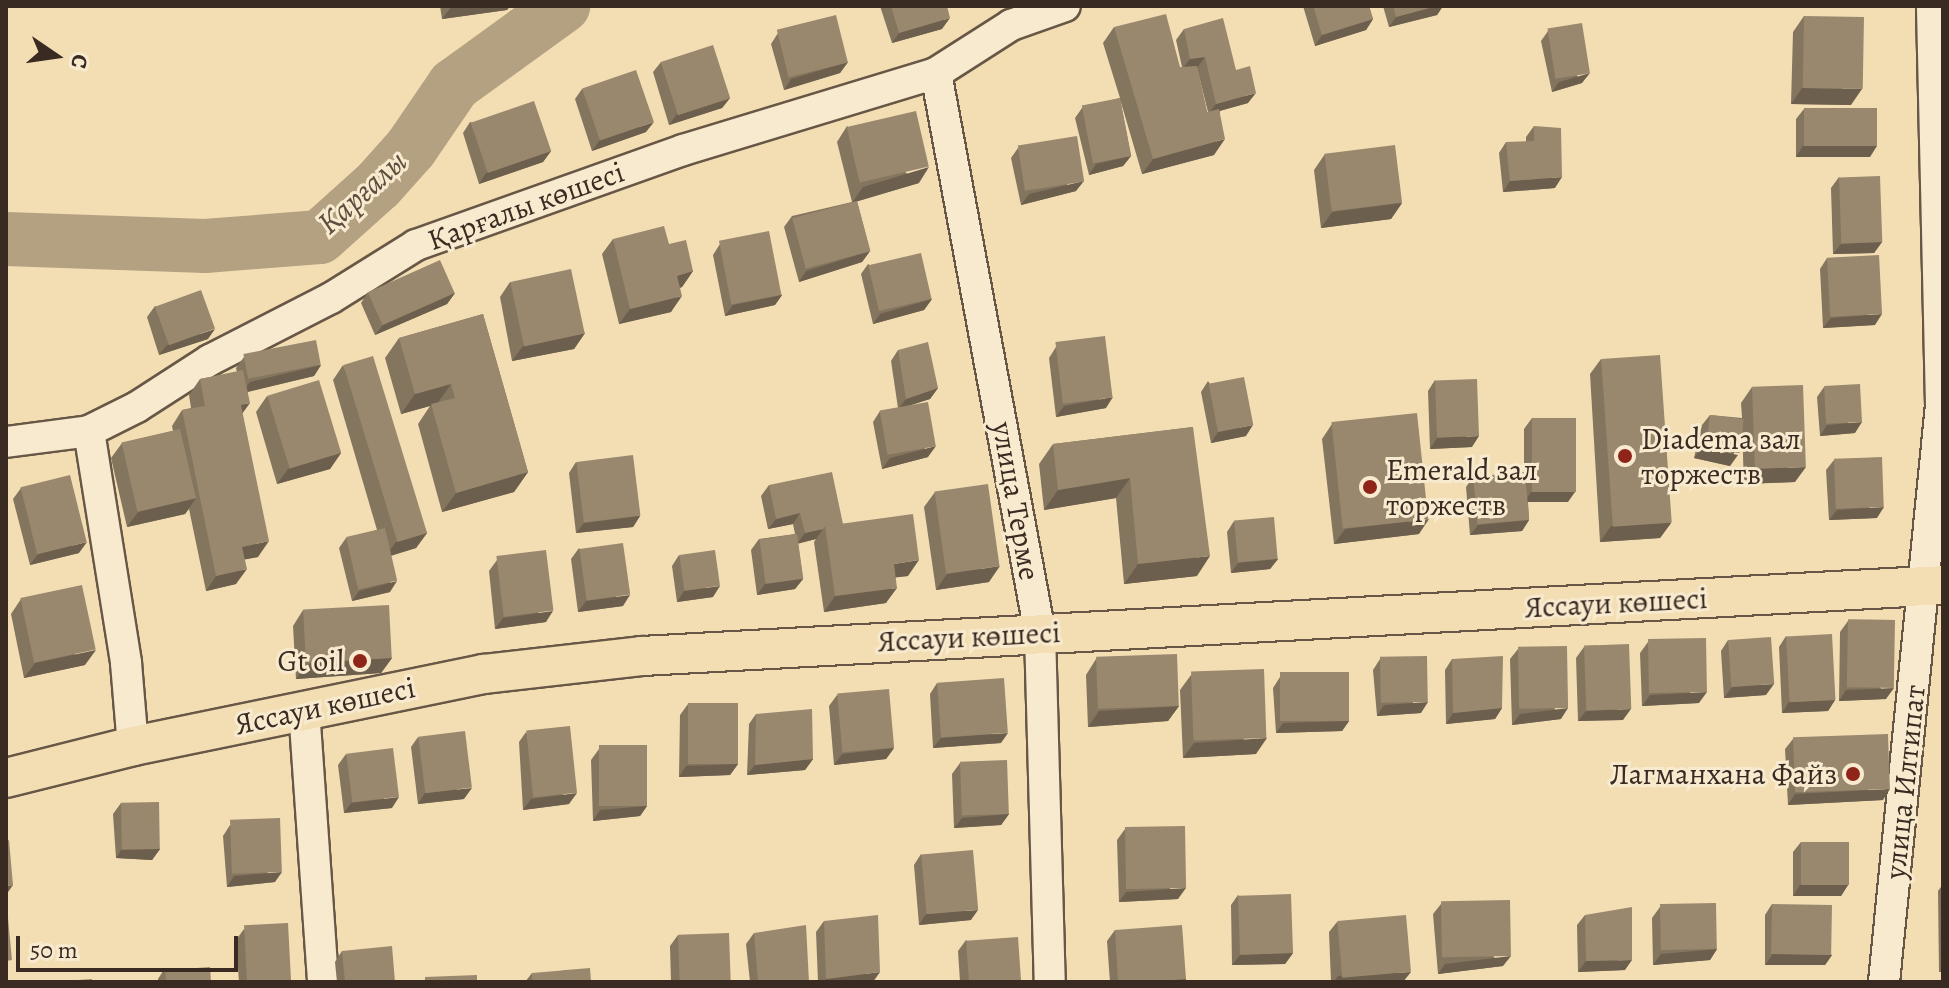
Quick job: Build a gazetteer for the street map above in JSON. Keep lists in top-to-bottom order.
{
  "streets": {
    "main road": ["Яссауи көшесі"],
    "street": ["Қарғалы көшесі", "улица Терме", "улица Илтипат"]
  },
  "crossings": [
    ["Қарғалы көшесі", "улица Терме"],
    ["улица Терме", "Яссауи көшесі"],
    ["Яссауи көшесі", "улица Илтипат"]
  ],
  "water": ["Қарғалы"],
  "places": [
    "Diadema зал торжеств",
    "Emerald зал торжеств",
    "Gt oil",
    "Лагманхана Файз"
  ],
  "scale_bar": "50 m",
  "north": "right"
}
